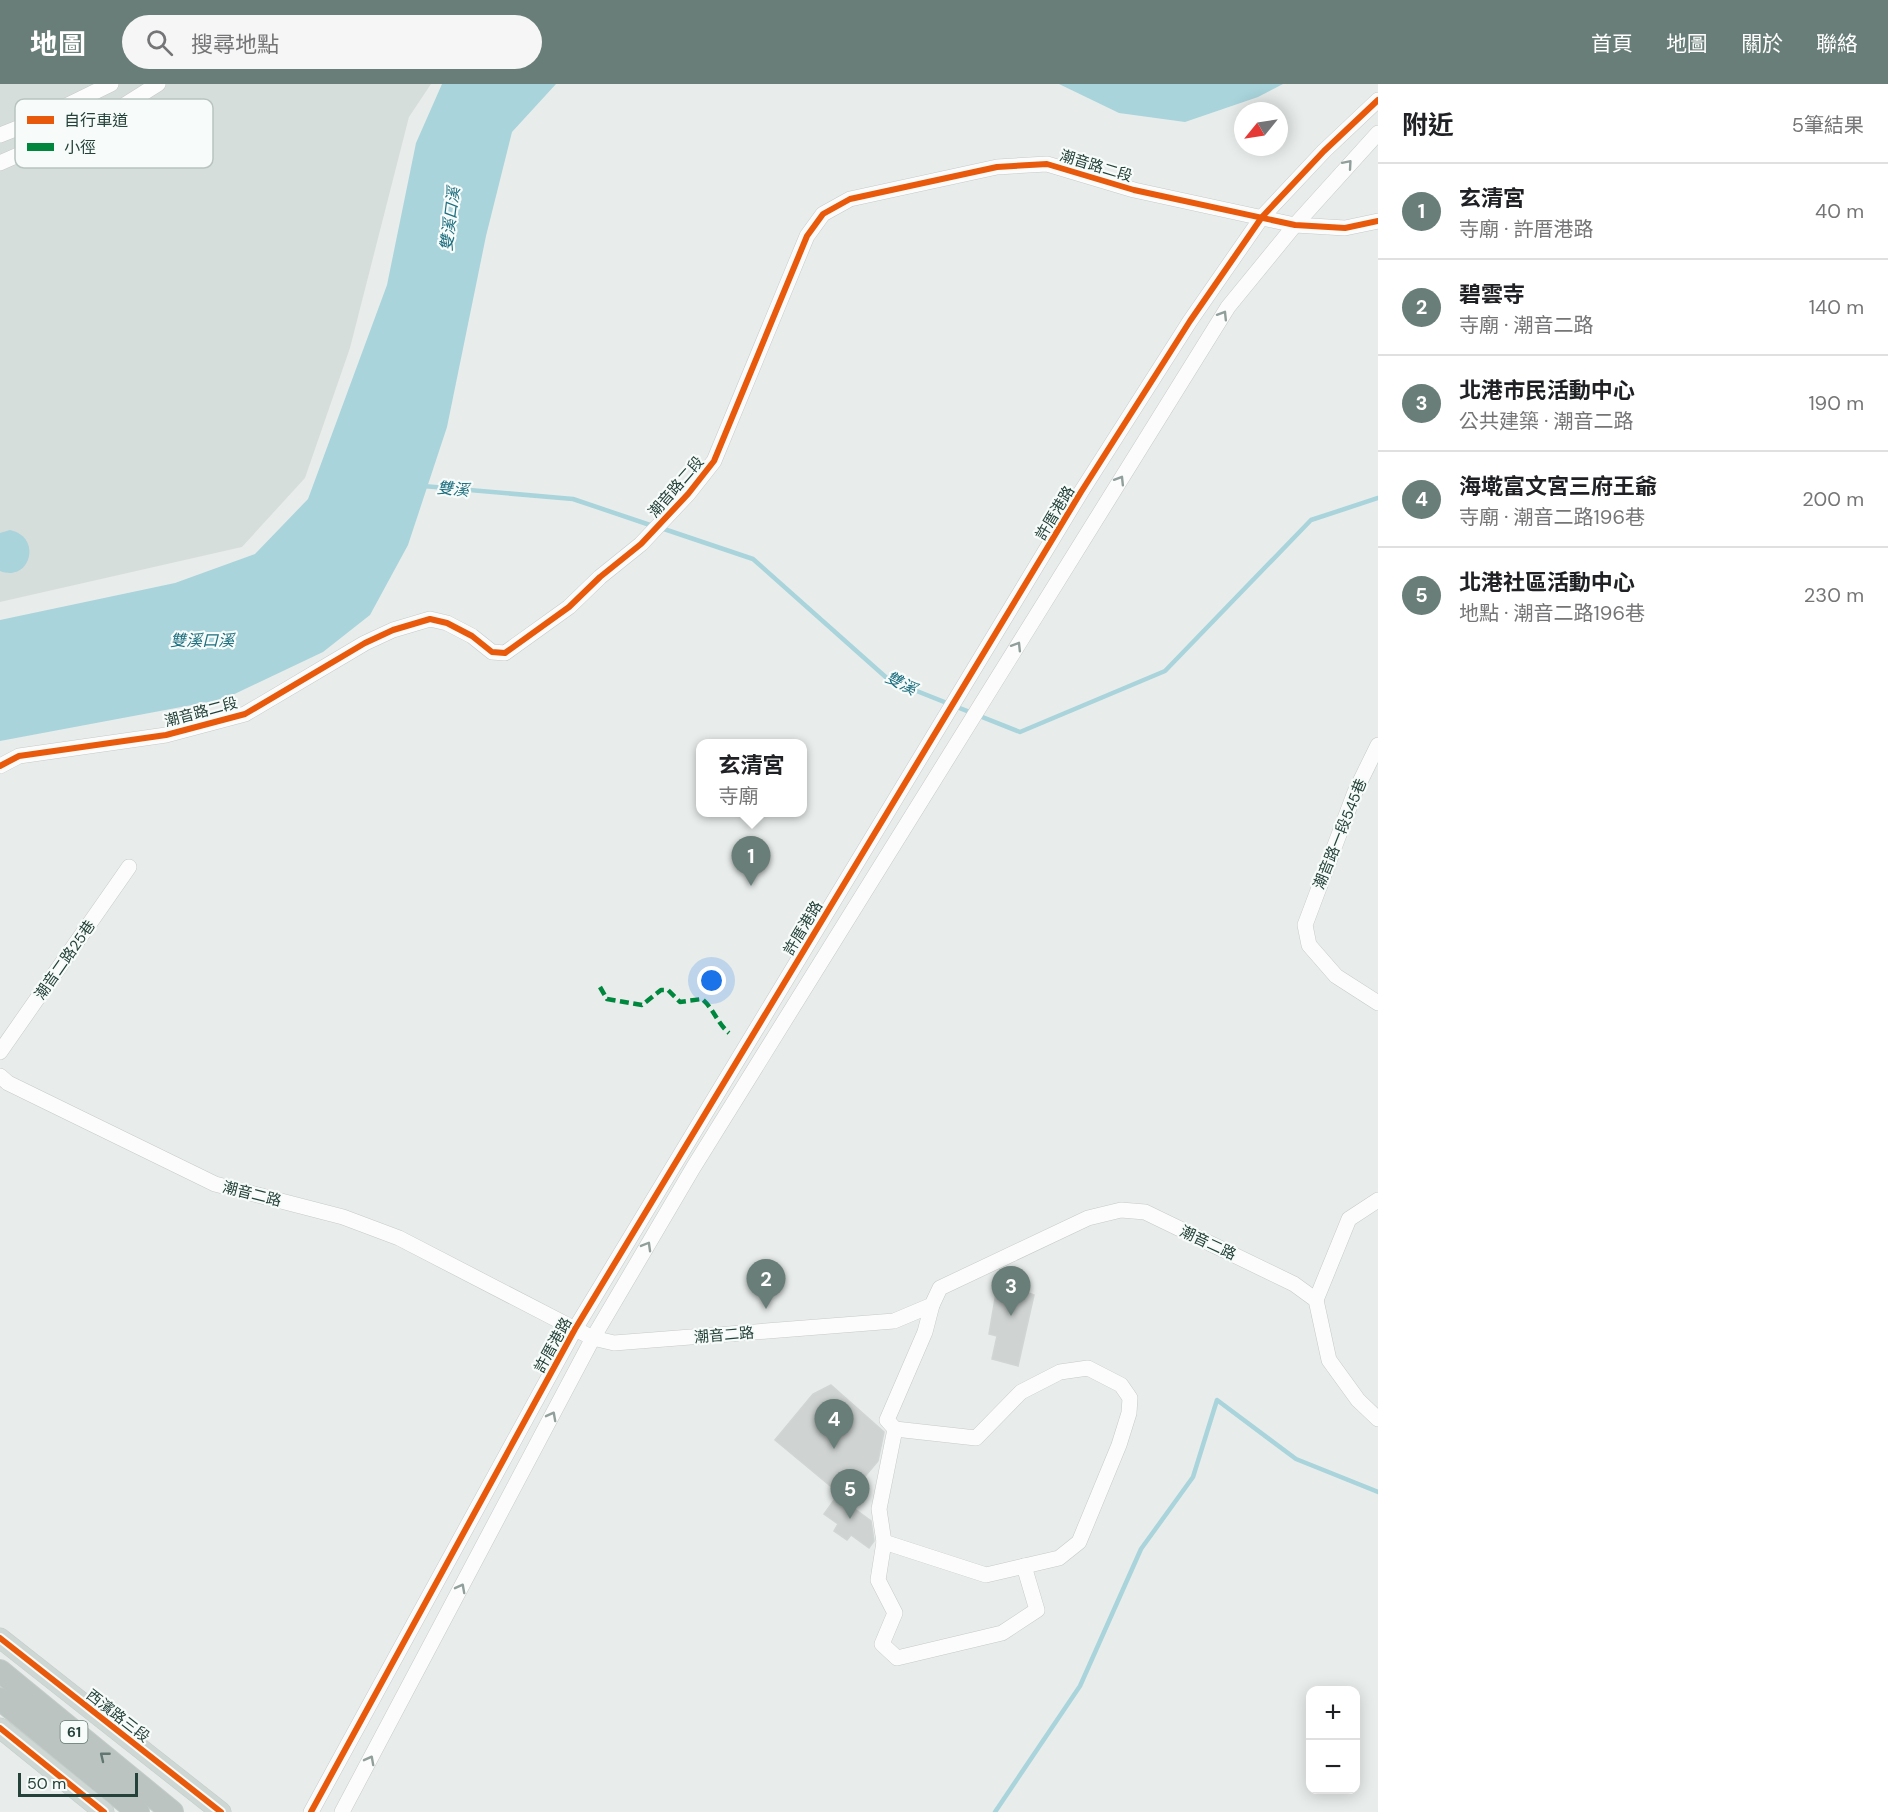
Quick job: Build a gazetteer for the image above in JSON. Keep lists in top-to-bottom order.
{
  "streets": {
    "highway": ["61"],
    "main road": ["西濱路三段"],
    "street": [
      "潮音路二段",
      "許厝港路",
      "潮音路一段545巷",
      "潮音二路25巷",
      "潮音二路"
    ]
  },
  "crossings": [
    ["潮音路二段", "許厝港路"],
    ["許厝港路", "潮音二路"]
  ],
  "water": ["雙溪口溪", "雙溪"],
  "legend": ["自行車道", "小徑"],
  "scale_bar": "50 m",
  "north": "bottom left",
  "page": {
    "header": "地圖",
    "search": "搜尋地點",
    "nav": [
      "首頁",
      "地圖",
      "關於",
      "聯絡"
    ],
    "heading": ["附近", "5筆結果"],
    "list": [
      {
        "mark": "1",
        "name": "玄清宮",
        "note": "寺廟 · 許厝港路",
        "value": "40 m"
      },
      {
        "mark": "2",
        "name": "碧雲寺",
        "note": "寺廟 · 潮音二路",
        "value": "140 m"
      },
      {
        "mark": "3",
        "name": "北港市民活動中心",
        "note": "公共建築 · 潮音二路",
        "value": "190 m"
      },
      {
        "mark": "4",
        "name": "海墘富文宮三府王爺",
        "note": "寺廟 · 潮音二路196巷",
        "value": "200 m"
      },
      {
        "mark": "5",
        "name": "北港社區活動中心",
        "note": "地點 · 潮音二路196巷",
        "value": "230 m"
      }
    ],
    "popup": ["玄清宮", "寺廟"],
    "pins": [
      "1",
      "2",
      "3",
      "4",
      "5"
    ],
    "map_buttons": ["+", "−"],
    "scale": "50 m"
  }
}
